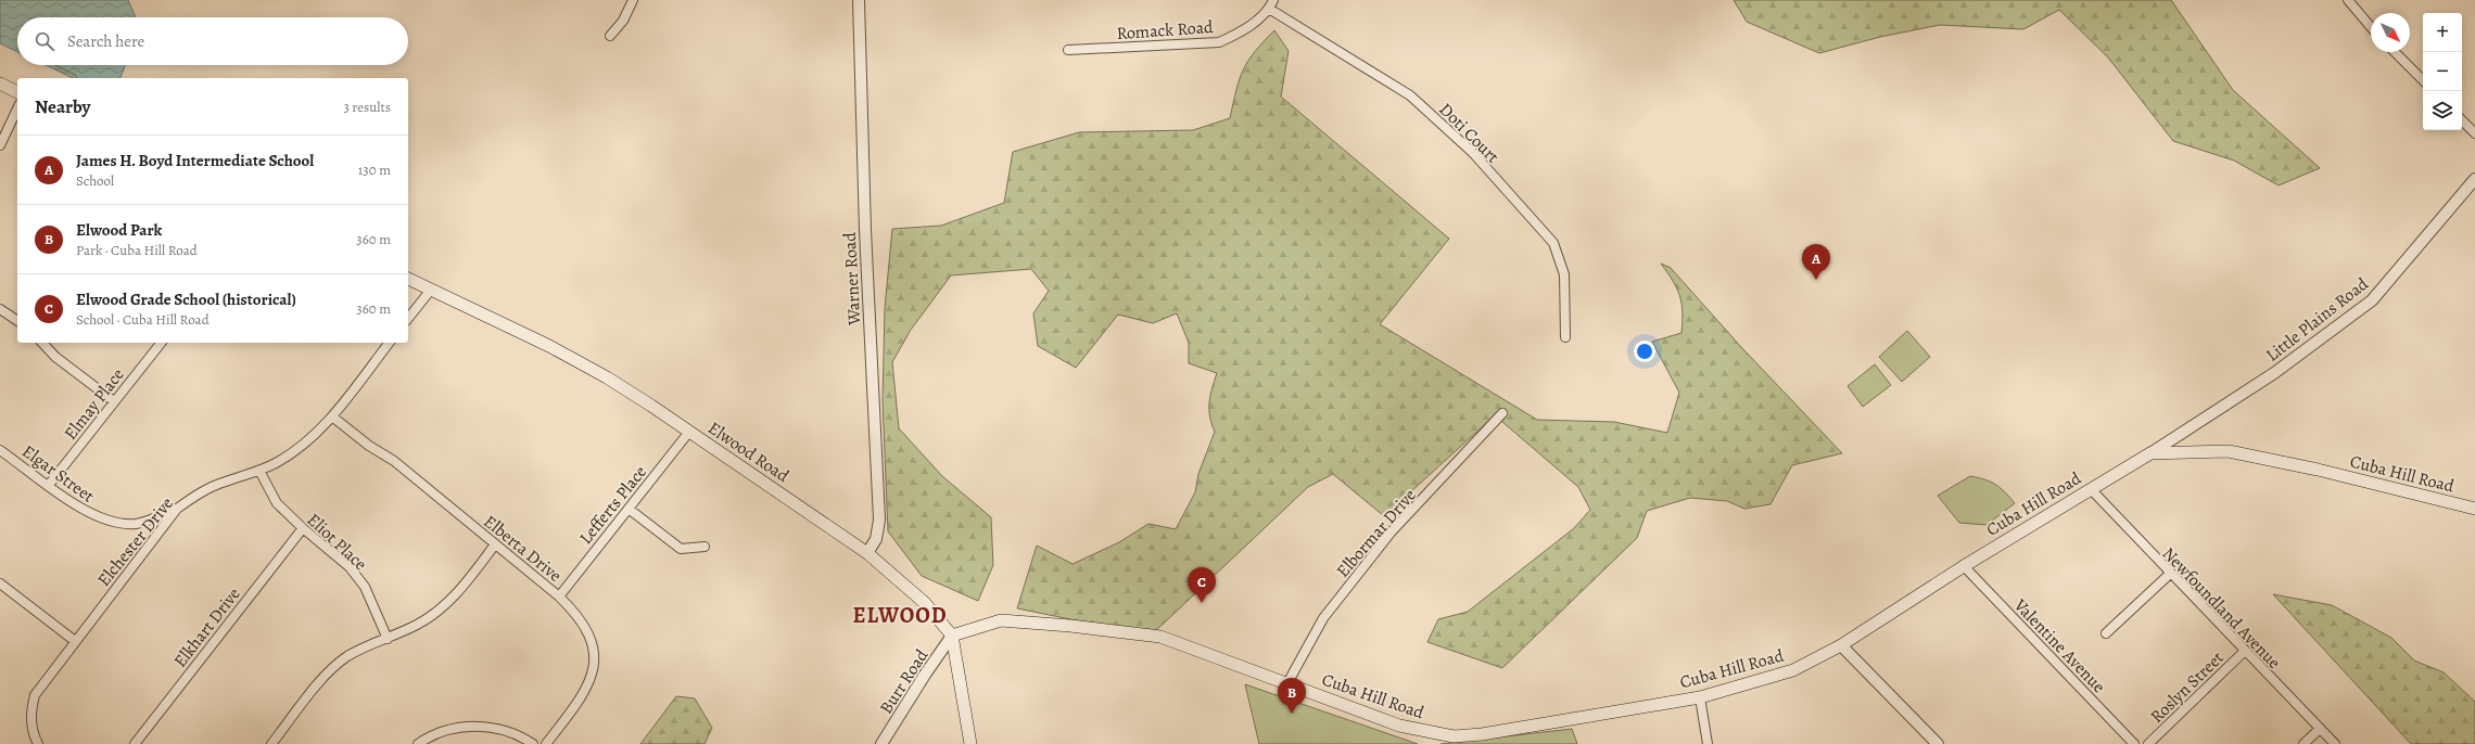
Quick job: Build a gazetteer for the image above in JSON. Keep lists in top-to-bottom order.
{
  "streets": {
    "main road": ["Elwood Road", "Cuba Hill Road"],
    "street": [
      "Romack Road",
      "Doti Court",
      "Warner Road",
      "Little Plains Road",
      "Elmay Place",
      "Elgar Street",
      "Lefferts Place",
      "Elbormar Drive",
      "Elchester Drive",
      "Eliot Place",
      "Elberta Drive",
      "Newfoundland Avenue",
      "Elkhart Drive",
      "Valentine Avenue",
      "Burr Road",
      "Roslyn Street"
    ]
  },
  "crossings": [
    ["Romack Road", "Doti Court"],
    ["Warner Road", "Elwood Road"],
    ["Little Plains Road", "Cuba Hill Road"],
    ["Elmay Place", "Elgar Street"],
    ["Elwood Road", "Cuba Hill Road"],
    ["Elwood Road", "Lefferts Place"],
    ["Elwood Road", "Burr Road"],
    ["Elgar Street", "Elchester Drive"],
    ["Cuba Hill Road", "Elbormar Drive"],
    ["Cuba Hill Road", "Newfoundland Avenue"],
    ["Cuba Hill Road", "Valentine Avenue"],
    ["Cuba Hill Road", "Burr Road"],
    ["Lefferts Place", "Elberta Drive"],
    ["Elchester Drive", "Eliot Place"],
    ["Elchester Drive", "Elberta Drive"],
    ["Eliot Place", "Elkhart Drive"],
    ["Newfoundland Avenue", "Roslyn Street"]
  ],
  "districts": ["ELWOOD"],
  "north": "bottom right",
  "page": {
    "map_buttons": ["+", "−"],
    "search": "Search here",
    "heading": ["Nearby", "3 results"],
    "list": [
      {
        "mark": "A",
        "name": "James H. Boyd Intermediate School",
        "note": "School",
        "value": "130 m"
      },
      {
        "mark": "B",
        "name": "Elwood Park",
        "note": "Park · Cuba Hill Road",
        "value": "360 m"
      },
      {
        "mark": "C",
        "name": "Elwood Grade School (historical)",
        "note": "School · Cuba Hill Road",
        "value": "360 m"
      }
    ],
    "pins": ["A", "C", "B"]
  }
}
